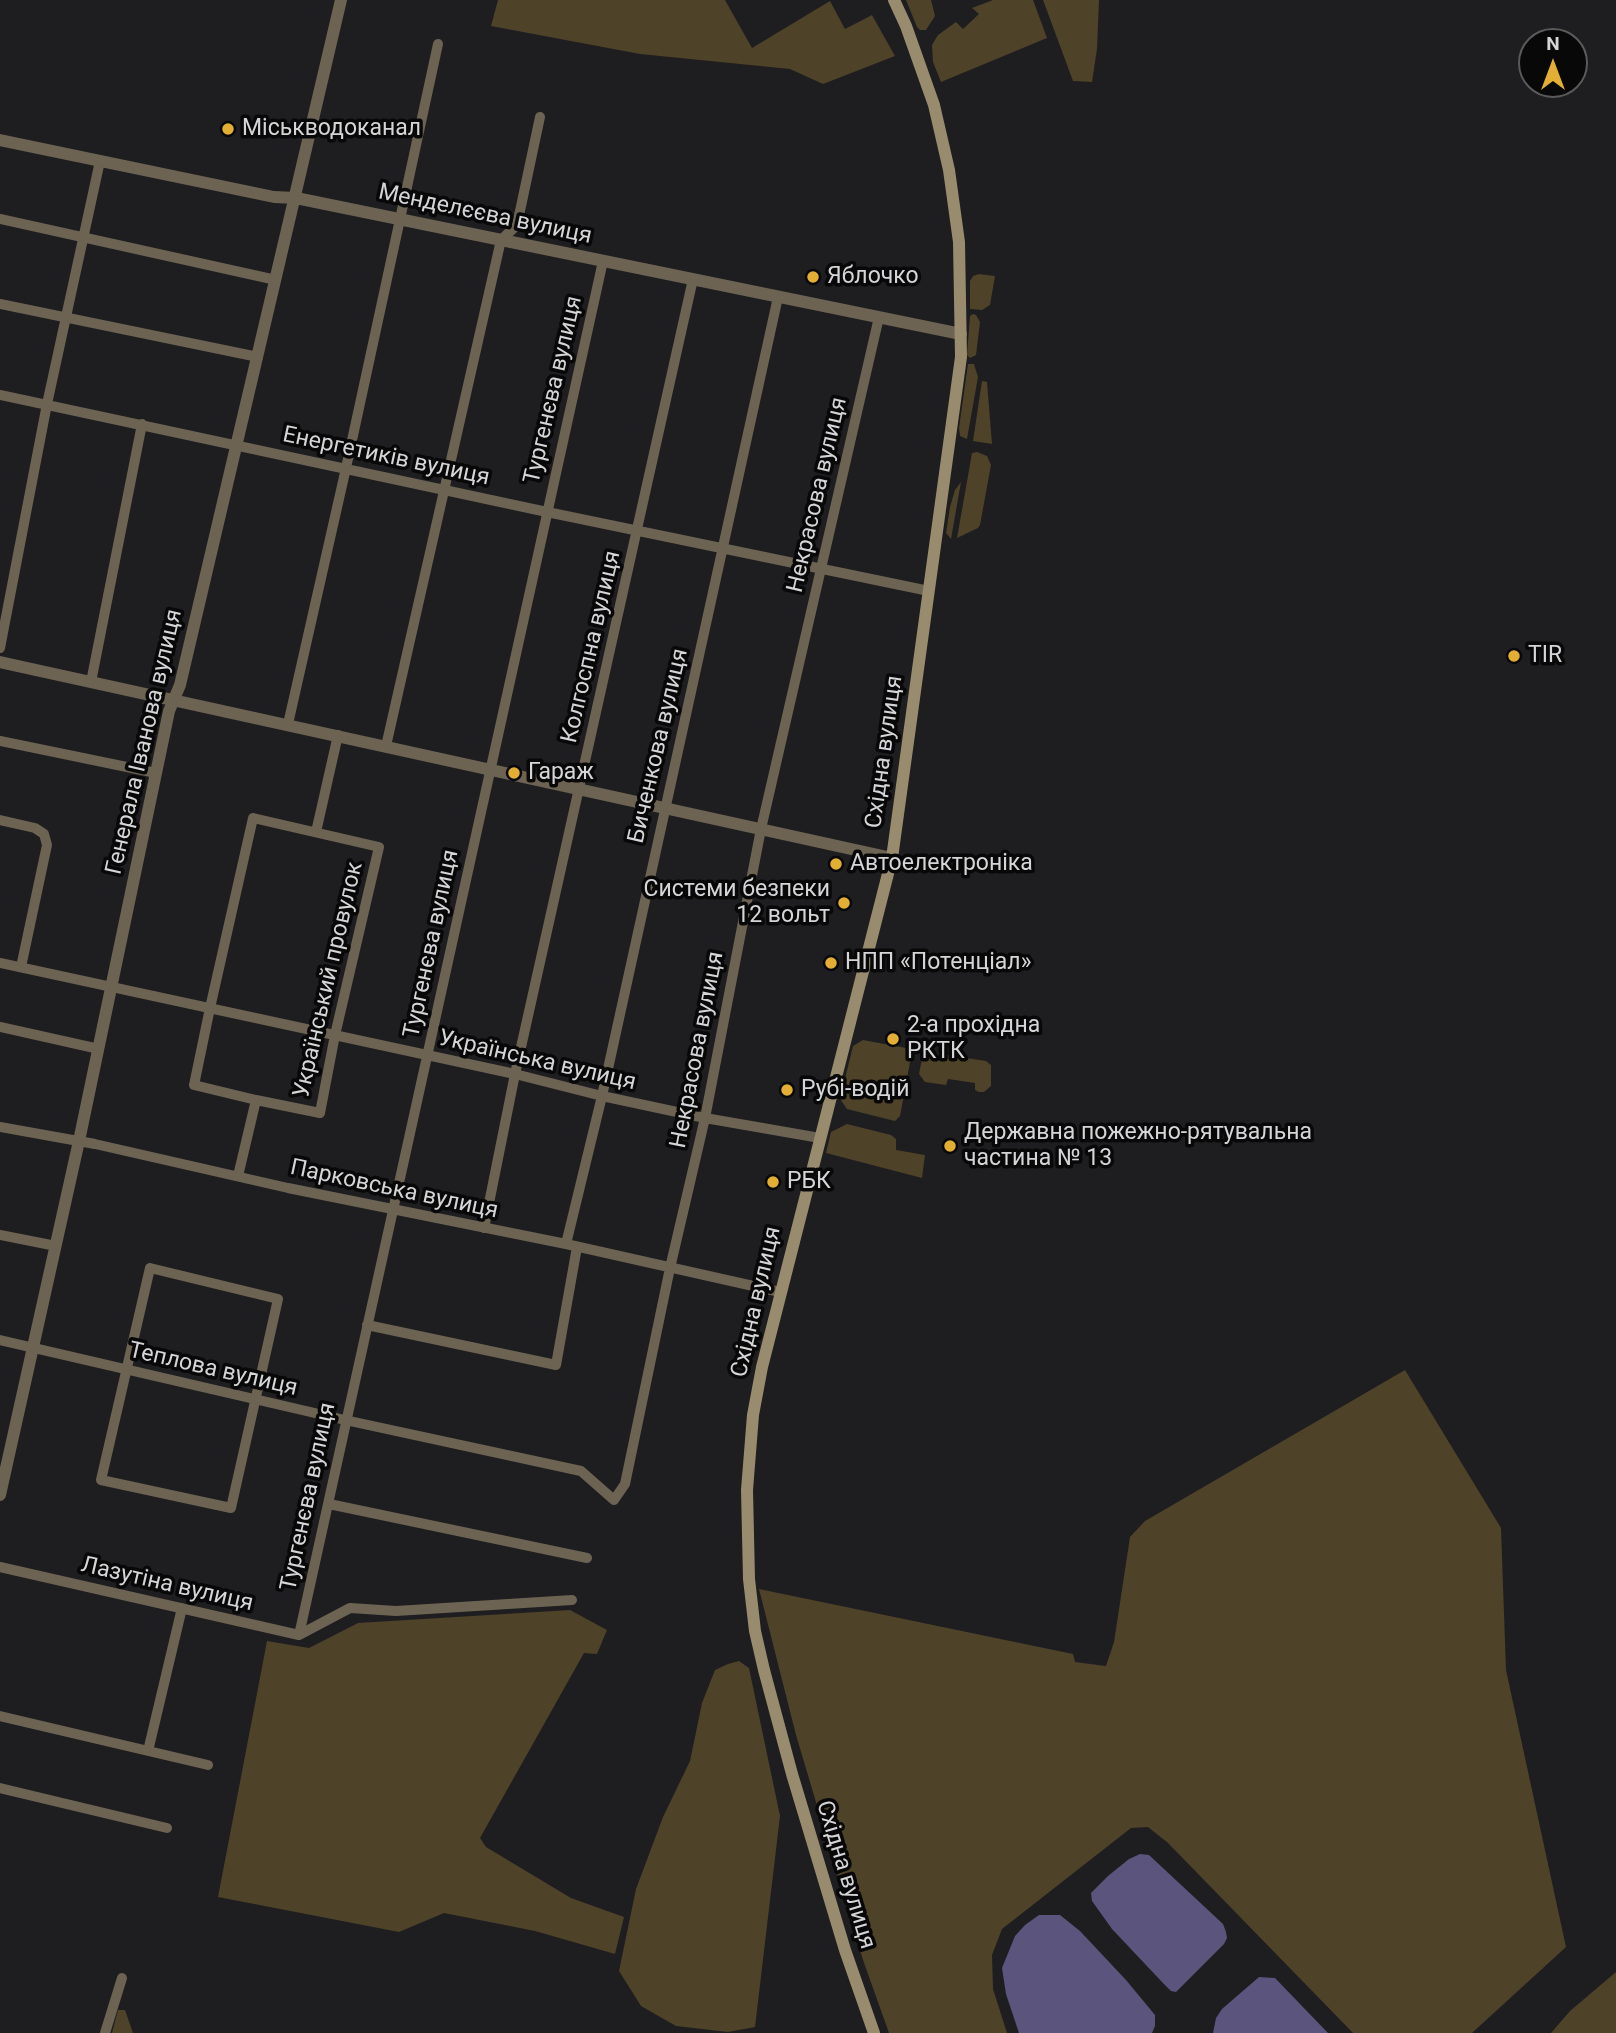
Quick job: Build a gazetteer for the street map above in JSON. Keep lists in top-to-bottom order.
{
  "streets": {
    "main road": ["Східна вулиця"],
    "street": [
      "Менделєєва вулиця",
      "Тургенєва вулиця",
      "Енергетиків вулиця",
      "Некрасова вулиця",
      "Колгоспна вулиця",
      "Генерала Іванова вулиця",
      "Биченкова вулиця",
      "Український провулок",
      "Українська вулиця",
      "Парковська вулиця",
      "Теплова вулиця",
      "Лазутіна вулиця"
    ]
  },
  "crossings": [
    ["Менделєєва вулиця", "Тургенєва вулиця"],
    ["Менделєєва вулиця", "Некрасова вулиця"],
    ["Менделєєва вулиця", "Колгоспна вулиця"],
    ["Менделєєва вулиця", "Генерала Іванова вулиця"],
    ["Менделєєва вулиця", "Биченкова вулиця"],
    ["Менделєєва вулиця", "Східна вулиця"],
    ["Тургенєва вулиця", "Енергетиків вулиця"],
    ["Тургенєва вулиця", "Українська вулиця"],
    ["Тургенєва вулиця", "Парковська вулиця"],
    ["Тургенєва вулиця", "Теплова вулиця"],
    ["Тургенєва вулиця", "Лазутіна вулиця"],
    ["Енергетиків вулиця", "Некрасова вулиця"],
    ["Енергетиків вулиця", "Колгоспна вулиця"],
    ["Енергетиків вулиця", "Генерала Іванова вулиця"],
    ["Енергетиків вулиця", "Биченкова вулиця"],
    ["Енергетиків вулиця", "Східна вулиця"],
    ["Некрасова вулиця", "Українська вулиця"],
    ["Некрасова вулиця", "Парковська вулиця"],
    ["Некрасова вулиця", "Теплова вулиця"],
    ["Колгоспна вулиця", "Українська вулиця"],
    ["Колгоспна вулиця", "Парковська вулиця"],
    ["Генерала Іванова вулиця", "Українська вулиця"],
    ["Генерала Іванова вулиця", "Парковська вулиця"],
    ["Генерала Іванова вулиця", "Теплова вулиця"],
    ["Биченкова вулиця", "Українська вулиця"],
    ["Биченкова вулиця", "Парковська вулиця"],
    ["Східна вулиця", "Українська вулиця"],
    ["Східна вулиця", "Парковська вулиця"],
    ["Український провулок", "Українська вулиця"]
  ],
  "places": [
    "Міськводоканал",
    "Яблочко",
    "TIR",
    "Гараж",
    "Автоелектроніка",
    "Системи безпеки 12 вольт",
    "НПП «Потенціал»",
    "2-а прохідна РКТК",
    "Рубі-водій",
    "Державна пожежно-рятувальна частина № 13",
    "РБК"
  ],
  "north": "top"
}
